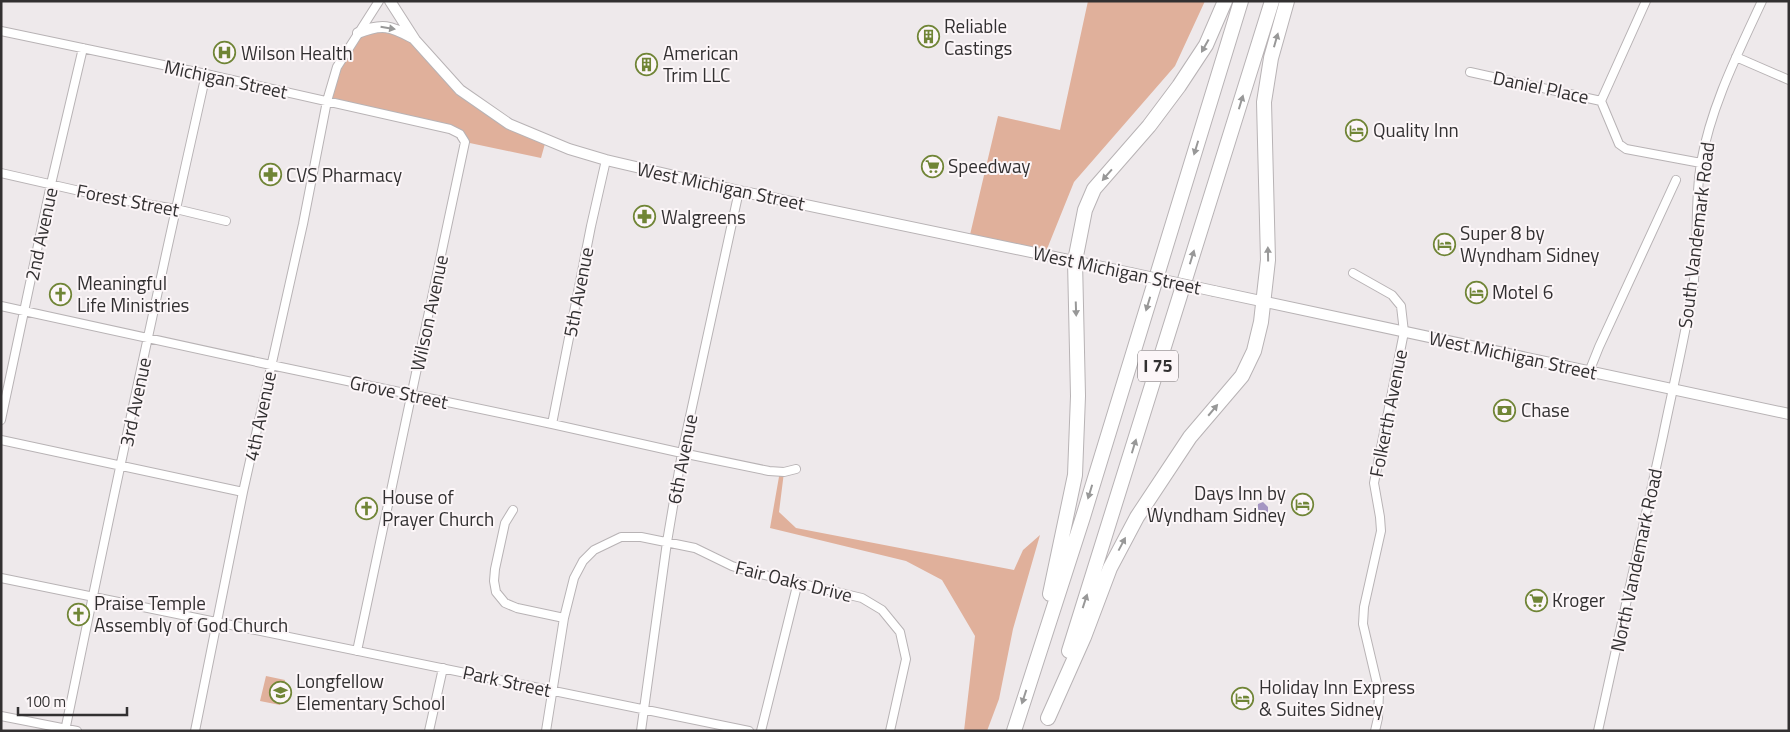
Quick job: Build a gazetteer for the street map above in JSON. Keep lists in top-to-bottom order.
{
  "streets": {
    "highway": ["I 75"],
    "main road": ["West Michigan Street"],
    "street": [
      "Michigan Street",
      "Daniel Place",
      "Forest Street",
      "2nd Avenue",
      "South Vandemark Road",
      "5th Avenue",
      "Wilson Avenue",
      "Grove Street",
      "3rd Avenue",
      "Folkerth Avenue",
      "4th Avenue",
      "6th Avenue",
      "North Vandemark Road",
      "Fair Oaks Drive",
      "Park Street"
    ]
  },
  "crossings": [
    ["Michigan Street", "2nd Avenue"],
    ["Michigan Street", "Wilson Avenue"],
    ["Michigan Street", "3rd Avenue"],
    ["Michigan Street", "4th Avenue"],
    ["Daniel Place", "South Vandemark Road"],
    ["West Michigan Street", "South Vandemark Road"],
    ["West Michigan Street", "5th Avenue"],
    ["West Michigan Street", "Folkerth Avenue"],
    ["West Michigan Street", "6th Avenue"],
    ["West Michigan Street", "North Vandemark Road"],
    ["Forest Street", "2nd Avenue"],
    ["Forest Street", "3rd Avenue"],
    ["2nd Avenue", "Grove Street"],
    ["South Vandemark Road", "North Vandemark Road"],
    ["5th Avenue", "Grove Street"],
    ["Wilson Avenue", "Grove Street"],
    ["Wilson Avenue", "Park Street"],
    ["Grove Street", "3rd Avenue"],
    ["Grove Street", "4th Avenue"],
    ["Grove Street", "6th Avenue"],
    ["3rd Avenue", "Park Street"],
    ["4th Avenue", "Park Street"],
    ["6th Avenue", "Fair Oaks Drive"],
    ["6th Avenue", "Park Street"],
    ["Fair Oaks Drive", "Park Street"]
  ],
  "places": {
    "building": ["Reliable Castings", "American Trim LLC"],
    "hospital": ["Wilson Health"],
    "hotel": [
      "Quality Inn",
      "Super 8 by Wyndham Sidney",
      "Motel 6",
      "Days Inn by Wyndham Sidney",
      "Holiday Inn Express & Suites Sidney"
    ],
    "supermarket": ["Speedway", "Kroger"],
    "pharmacy": ["CVS Pharmacy", "Walgreens"],
    "church": ["Meaningful Life Ministries", "House of Prayer Church", "Praise Temple Assembly of God Church"],
    "bank": ["Chase"],
    "school or university": ["Longfellow Elementary School"]
  },
  "scale_bar": "100 m"
}
